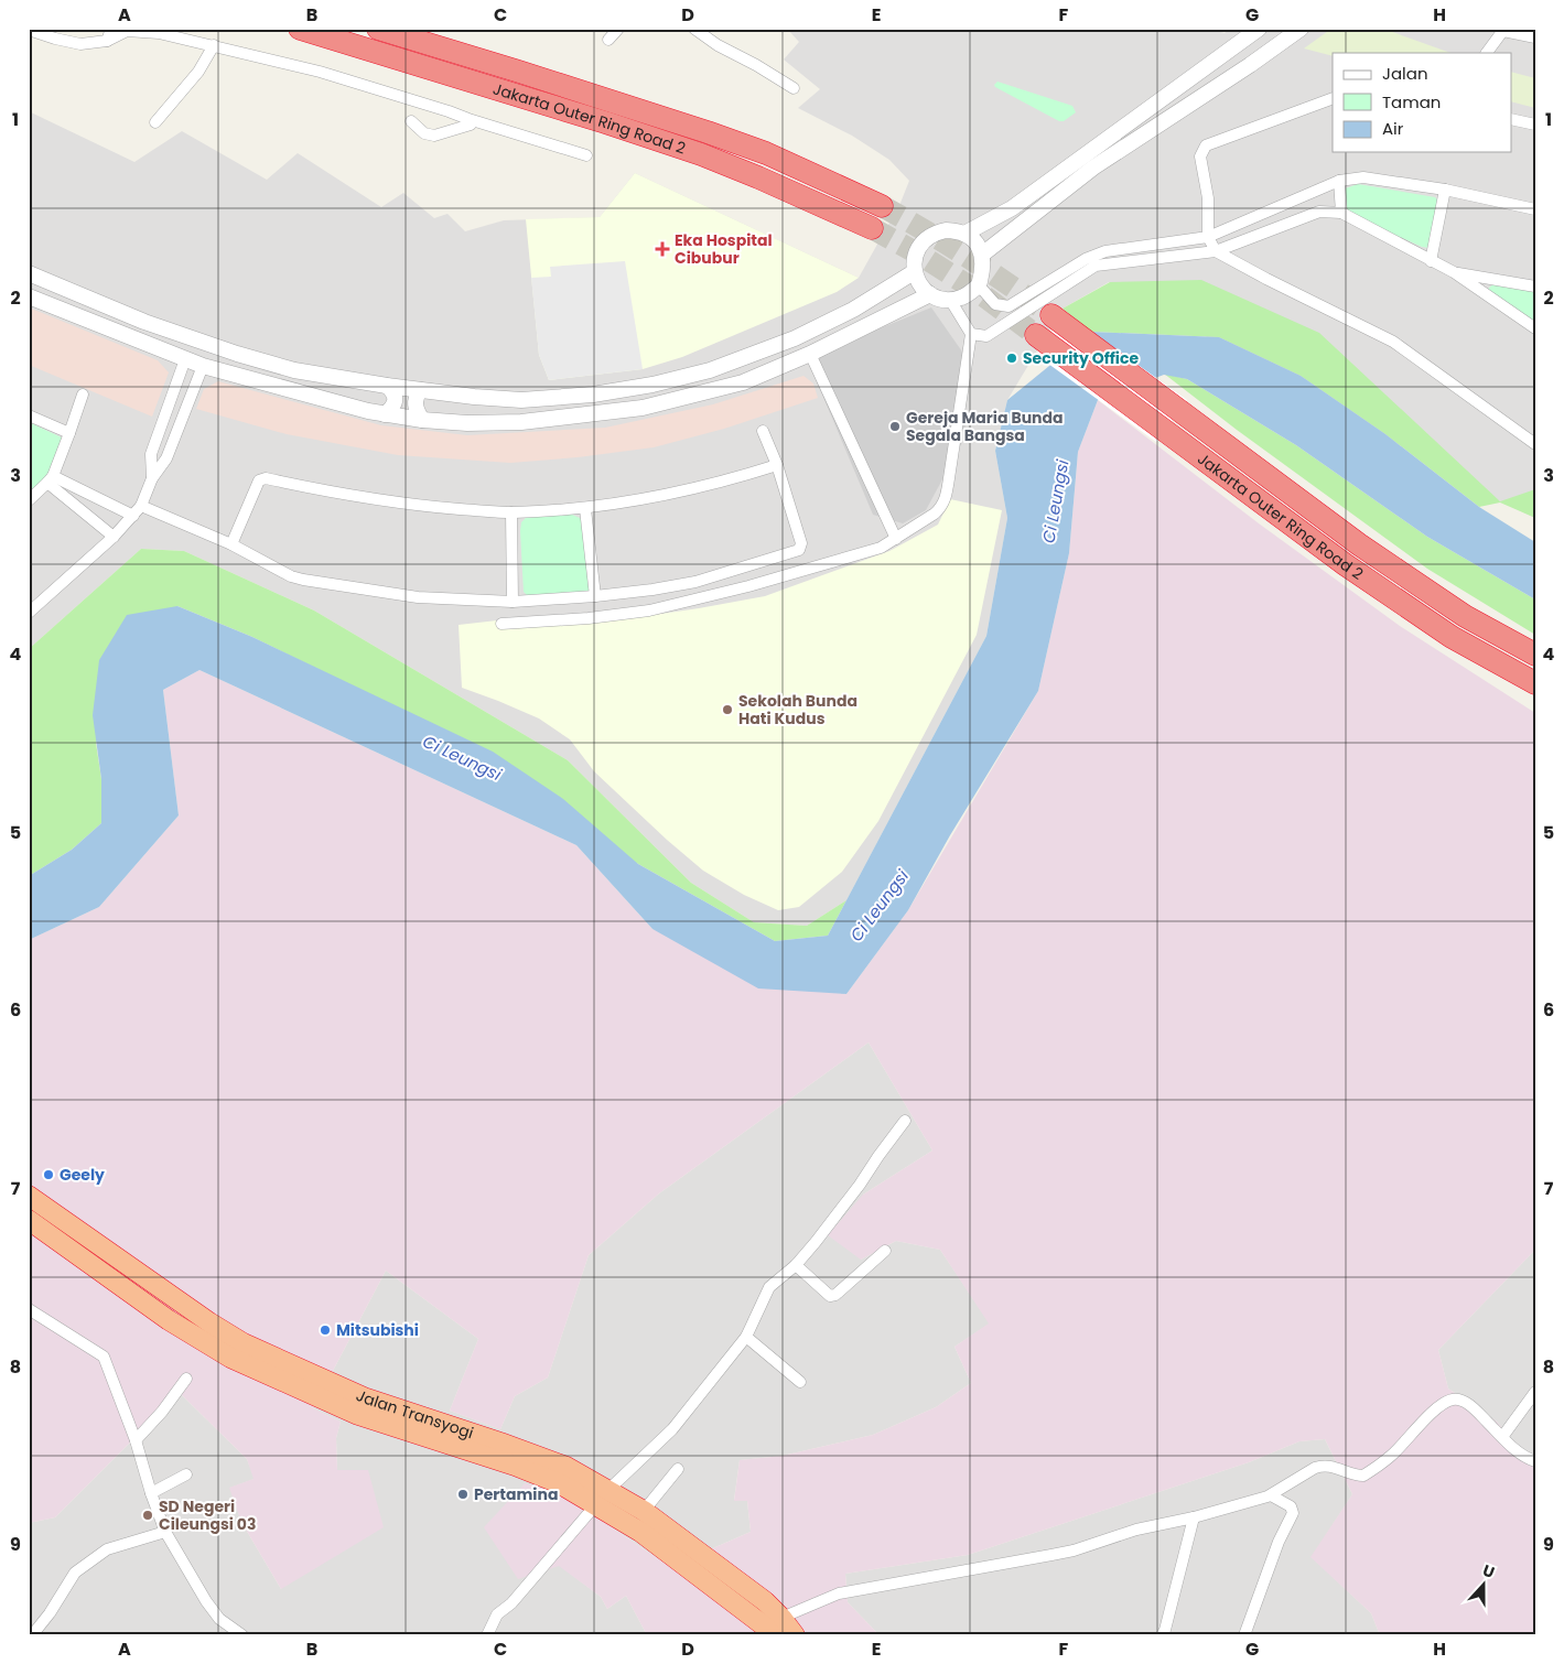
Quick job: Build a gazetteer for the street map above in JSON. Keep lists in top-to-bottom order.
{
  "streets": {
    "highway": ["Jakarta Outer Ring Road 2", "Jalan Transyogi"]
  },
  "water": ["Ci Leungsi"],
  "places": {
    "health": ["Eka Hospital Cibubur"],
    "other": [
      "Security Office",
      "Gereja Maria Bunda Segala Bangsa",
      "Sekolah Bunda Hati Kudus",
      "Geely",
      "Mitsubishi",
      "Pertamina",
      "SD Negeri Cileungsi 03"
    ]
  },
  "legend": ["Jalan", "Taman", "Air"],
  "north": "top",
  "grid": {
    "columns": [
      "A",
      "B",
      "C",
      "D",
      "E",
      "F",
      "G",
      "H"
    ],
    "rows": [
      "1",
      "2",
      "3",
      "4",
      "5",
      "6",
      "7",
      "8",
      "9"
    ]
  }
}
